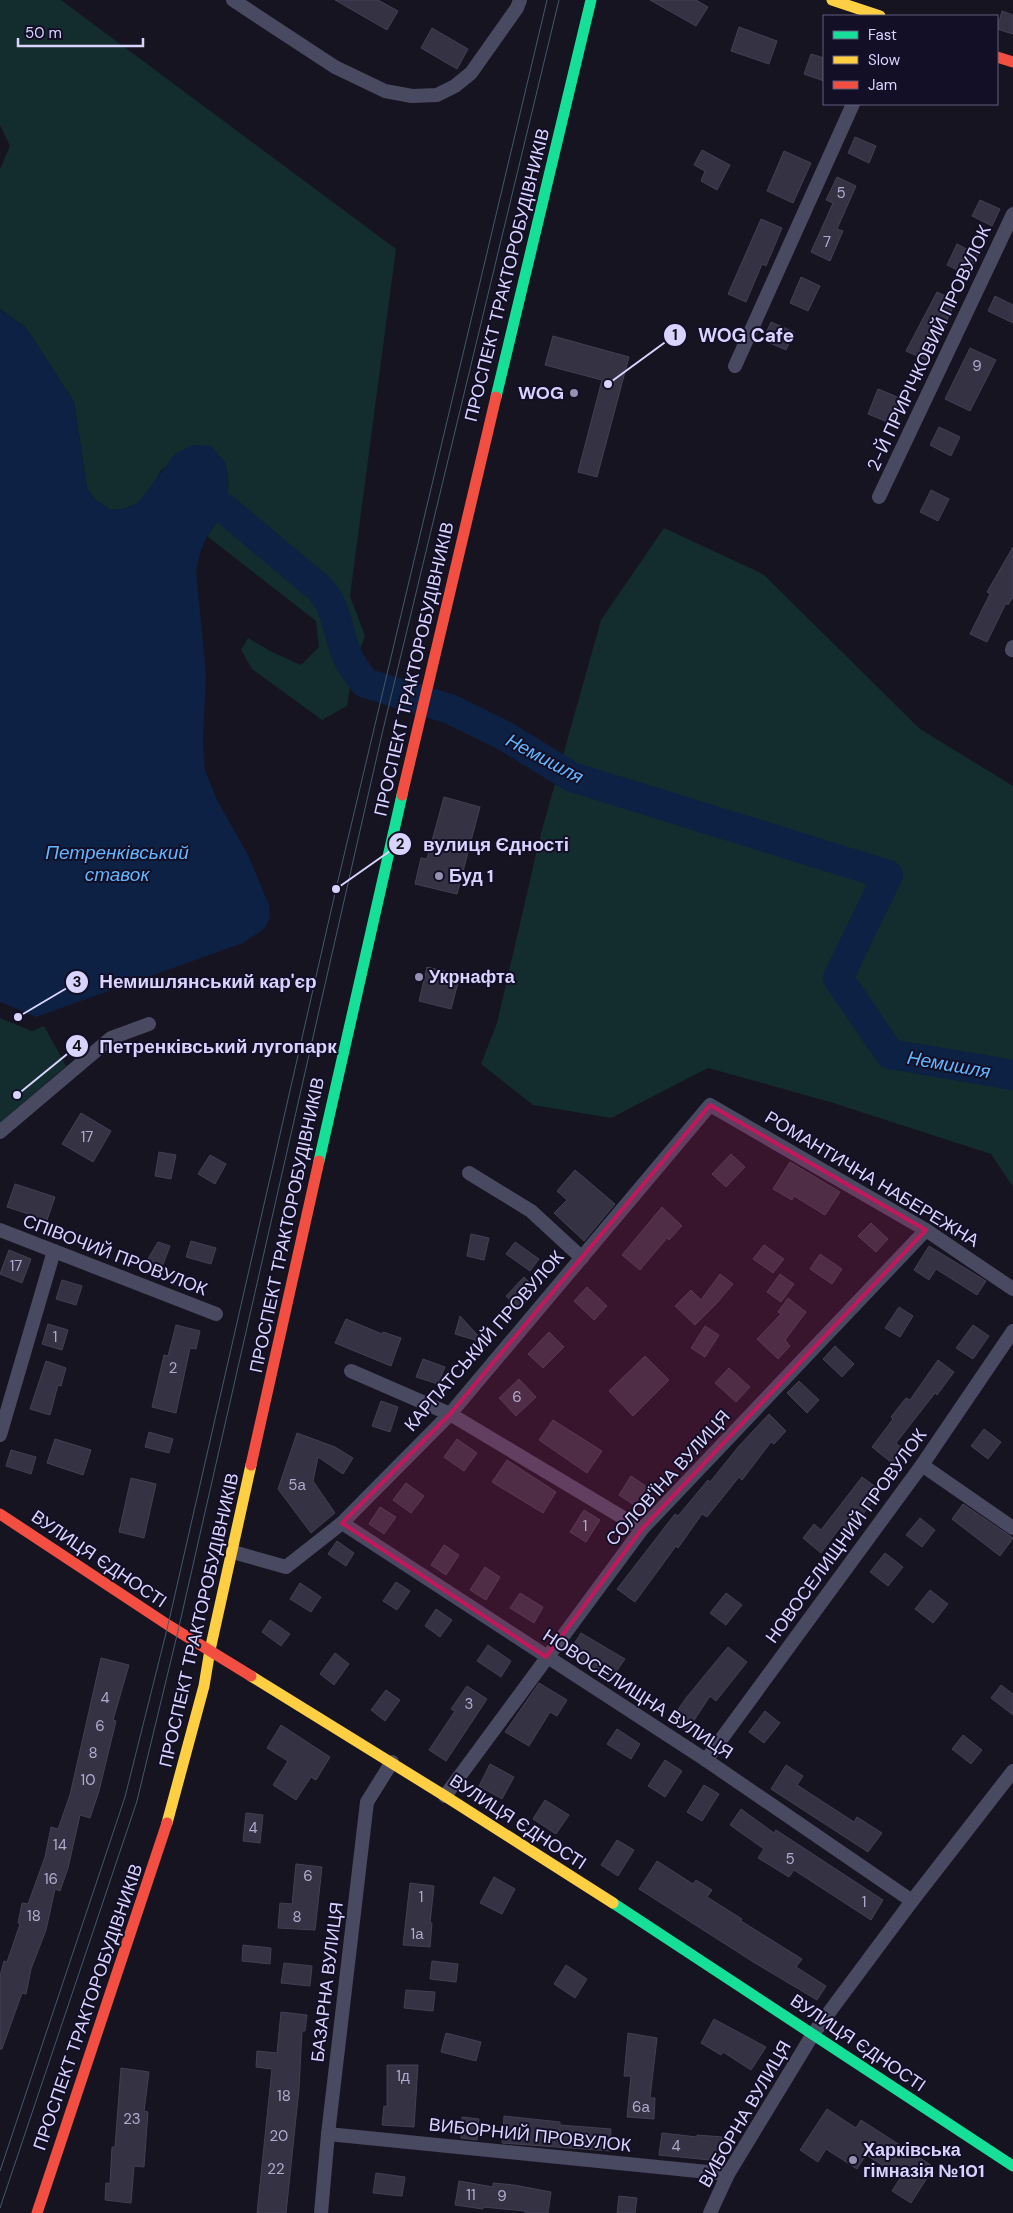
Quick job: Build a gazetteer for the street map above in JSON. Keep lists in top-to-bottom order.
{
  "streets": {
    "main road": ["ПРОСПЕКТ ТРАКТОРОБУДІВНИКІВ", "ВУЛИЦЯ ЄДНОСТІ"],
    "street": [
      "2-Й ПРИРІЧКОВИЙ ПРОВУЛОК",
      "РОМАНТИЧНА НАБЕРЕЖНА",
      "СПІВОЧИЙ ПРОВУЛОК",
      "КАРПАТСЬКИЙ ПРОВУЛОК",
      "СОЛОВ'ЇНА ВУЛИЦЯ",
      "НОВОСЕЛИЩНИЙ ПРОВУЛОК",
      "НОВОСЕЛИЩНА ВУЛИЦЯ",
      "БАЗАРНА ВУЛИЦЯ",
      "ВИБОРНА ВУЛИЦЯ",
      "ВИБОРНИЙ ПРОВУЛОК"
    ]
  },
  "crossings": [
    ["ПРОСПЕКТ ТРАКТОРОБУДІВНИКІВ", "КАРПАТСЬКИЙ ПРОВУЛОК"],
    ["ПРОСПЕКТ ТРАКТОРОБУДІВНИКІВ", "ВУЛИЦЯ ЄДНОСТІ"],
    ["РОМАНТИЧНА НАБЕРЕЖНА", "КАРПАТСЬКИЙ ПРОВУЛОК"],
    ["РОМАНТИЧНА НАБЕРЕЖНА", "СОЛОВ'ЇНА ВУЛИЦЯ"],
    ["КАРПАТСЬКИЙ ПРОВУЛОК", "НОВОСЕЛИЩНА ВУЛИЦЯ"],
    ["СОЛОВ'ЇНА ВУЛИЦЯ", "ВУЛИЦЯ ЄДНОСТІ"],
    ["СОЛОВ'ЇНА ВУЛИЦЯ", "НОВОСЕЛИЩНА ВУЛИЦЯ"],
    ["НОВОСЕЛИЩНИЙ ПРОВУЛОК", "НОВОСЕЛИЩНА ВУЛИЦЯ"],
    ["ВУЛИЦЯ ЄДНОСТІ", "БАЗАРНА ВУЛИЦЯ"],
    ["ВУЛИЦЯ ЄДНОСТІ", "ВИБОРНА ВУЛИЦЯ"],
    ["БАЗАРНА ВУЛИЦЯ", "ВИБОРНИЙ ПРОВУЛОК"],
    ["ВИБОРНА ВУЛИЦЯ", "ВИБОРНИЙ ПРОВУЛОК"]
  ],
  "water": ["Немишля", "Петренківський ставок"],
  "places": [
    "WOG Cafe",
    "WOG",
    "Буд 1",
    "вулиця Єдності",
    "Укрнафта",
    "Немишлянський кар'єр",
    "Петренківський лугопарк",
    "Харківська гімназія №101"
  ],
  "house_numbers": [
    "5",
    "7",
    "9",
    "17",
    "17",
    "1",
    "2",
    "6",
    "5а",
    "1",
    "4",
    "3",
    "6",
    "8",
    "10",
    "4",
    "14",
    "5",
    "6",
    "16",
    "1",
    "1",
    "18",
    "8",
    "1а",
    "1д",
    "18",
    "6а",
    "23",
    "20",
    "4",
    "22",
    "11",
    "9"
  ],
  "legend": ["Fast", "Slow", "Jam"],
  "scale_bar": "50 m"
}
